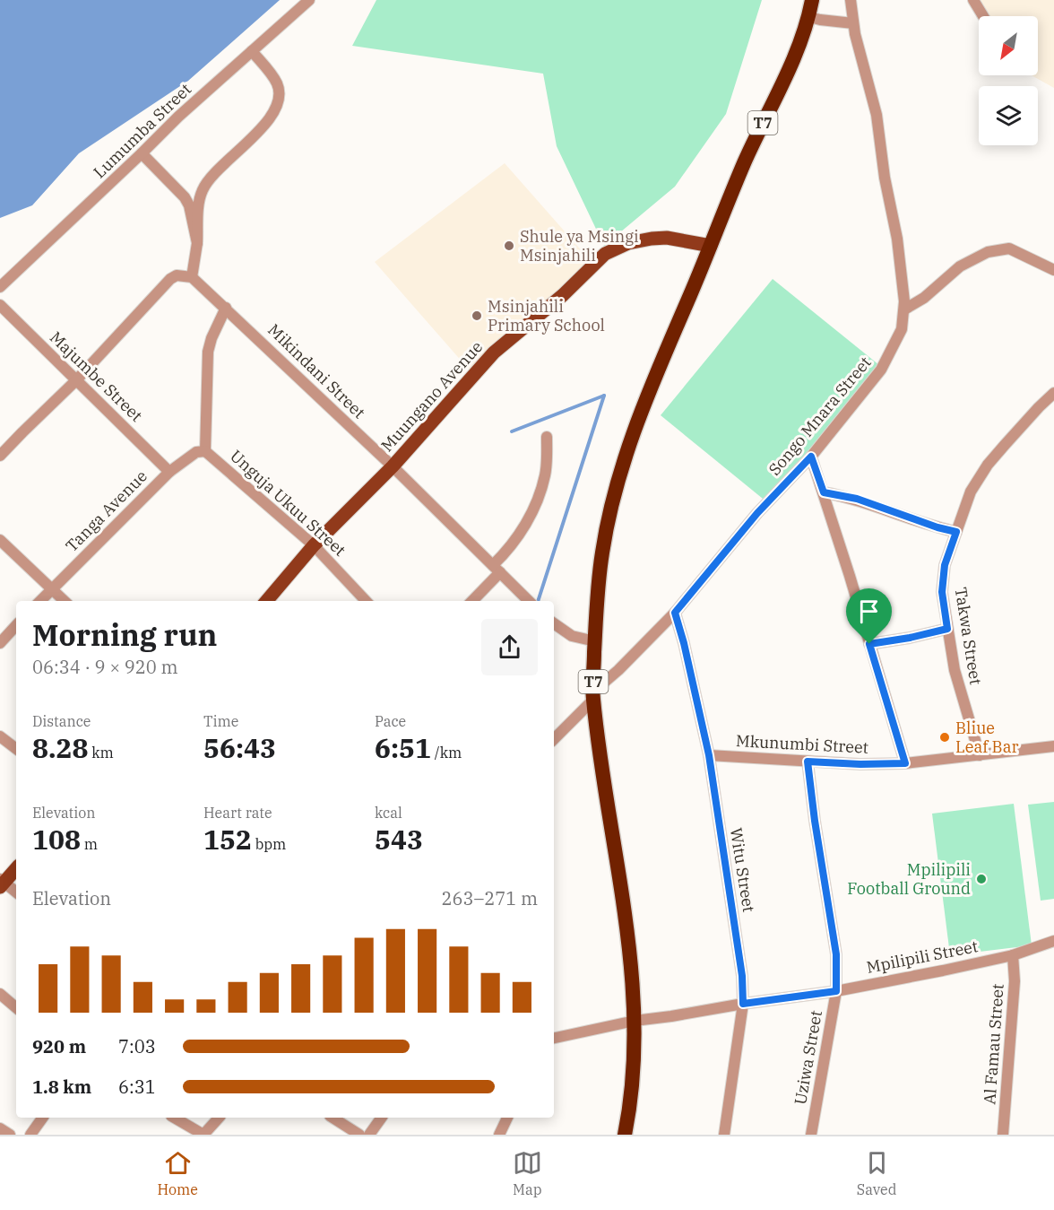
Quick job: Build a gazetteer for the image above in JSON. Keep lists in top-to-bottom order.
{
  "streets": {
    "highway": ["T7"],
    "main road": ["Muungano Avenue"],
    "street": [
      "Lumumba Street",
      "Mikindani Street",
      "Majumbe Street",
      "Songo Mnara Street",
      "Unguja Ukuu Street",
      "Tanga Avenue",
      "Takwa Street",
      "Mkunumbi Street",
      "Witu Street",
      "Mpilipili Street",
      "Al Famau Street",
      "Uziwa Street"
    ]
  },
  "crossings": [
    ["T7", "Muungano Avenue"],
    ["T7", "Songo Mnara Street"],
    ["T7", "Mpilipili Street"],
    ["Mikindani Street", "Muungano Avenue"],
    ["Majumbe Street", "Tanga Avenue"],
    ["Muungano Avenue", "Unguja Ukuu Street"],
    ["Songo Mnara Street", "Witu Street"],
    ["Unguja Ukuu Street", "Tanga Avenue"],
    ["Takwa Street", "Mkunumbi Street"],
    ["Mkunumbi Street", "Witu Street"],
    ["Mkunumbi Street", "Uziwa Street"],
    ["Witu Street", "Mpilipili Street"],
    ["Mpilipili Street", "Al Famau Street"],
    ["Mpilipili Street", "Uziwa Street"]
  ],
  "places": [
    "Shule ya Msingi Msinjahili",
    "Msinjahili Primary School",
    "Bliue Leaf Bar",
    "Mpilipili Football Ground"
  ],
  "north": "bottom left",
  "page": {
    "heading": ["Morning run", "06:34 · 9 × 920 m"],
    "stats": [
      ["Distance", "8.28 km"],
      ["Time", "56:43"],
      ["Pace", "6:51 /km"],
      ["Elevation", "108 m"],
      ["Heart rate", "152 bpm"],
      ["kcal", "543"]
    ],
    "chart": ["Elevation", "263–271 m"],
    "list": [
      {
        "name": "920 m",
        "note": "7:03"
      },
      {
        "name": "1.8 km",
        "note": "6:31"
      }
    ],
    "tabs": ["Home", "Map", "Saved"]
  }
}
